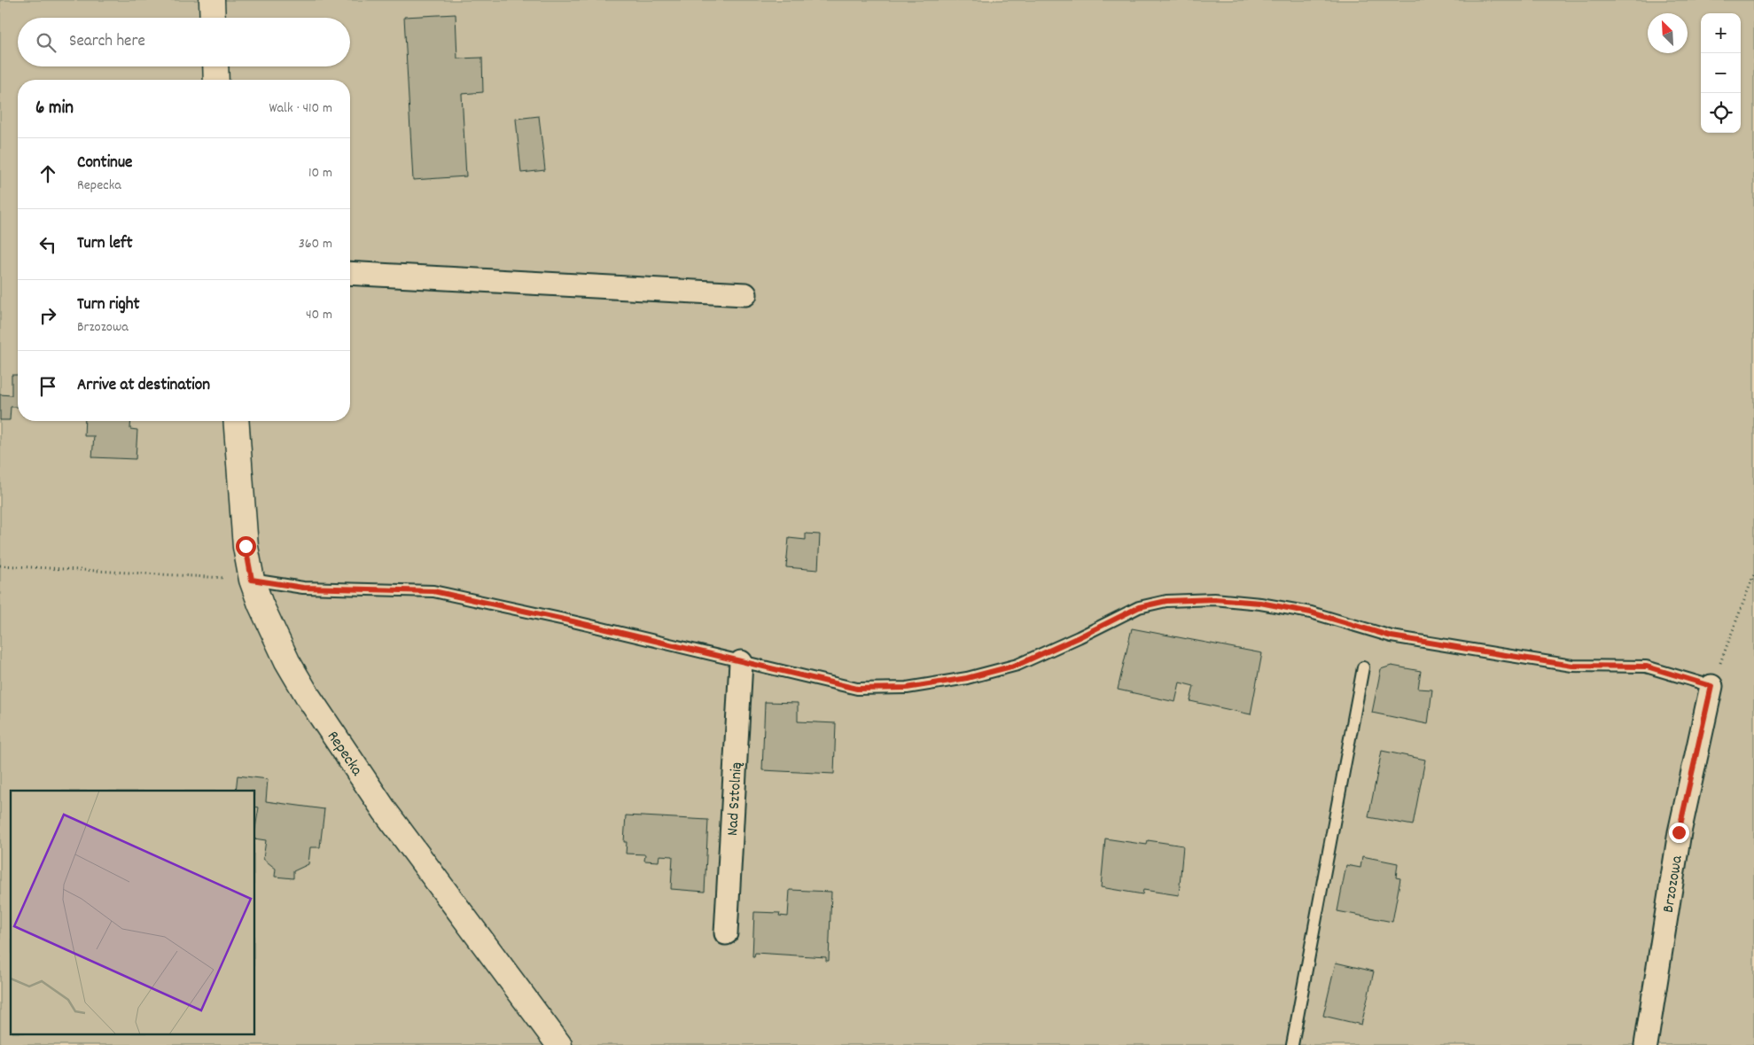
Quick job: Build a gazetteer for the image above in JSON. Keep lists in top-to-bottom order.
{
  "streets": {
    "street": ["Repecka", "Nad Sztolnią", "Brzozowa"]
  },
  "north": "top left",
  "page": {
    "map_buttons": ["+", "−"],
    "search": "Search here",
    "heading": ["6 min", "Walk · 410 m"],
    "list": [
      ["Continue", "Repecka", "10 m"],
      ["Turn left", "360 m"],
      ["Turn right", "Brzozowa", "40 m"],
      "Arrive at destination"
    ]
  }
}
